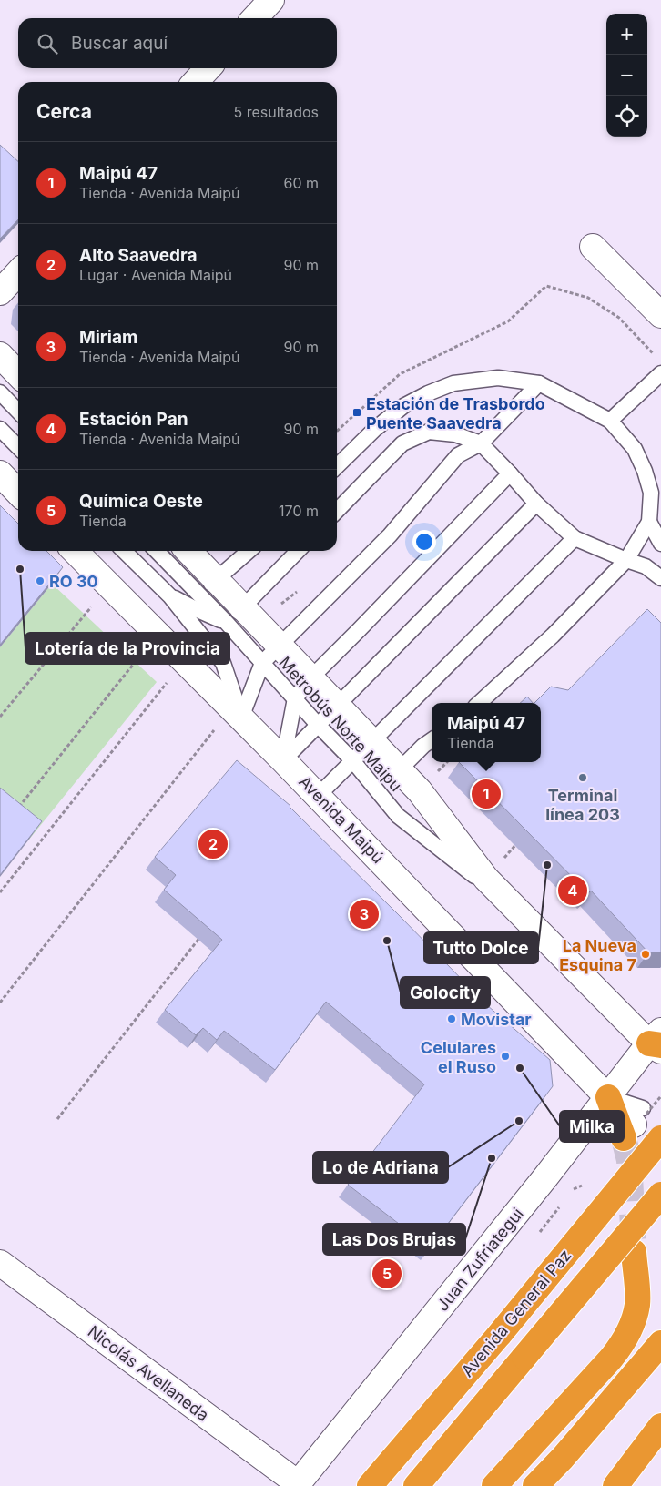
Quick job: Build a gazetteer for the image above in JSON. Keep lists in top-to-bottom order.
{
  "streets": {
    "highway": ["Avenida General Paz"],
    "main road": ["Avenida Maipú", "Juan Zufriategui", "Nicolás Avellaneda"],
    "lane": ["Metrobús Norte Maipu"]
  },
  "crossings": [
    ["Avenida Maipú", "Juan Zufriategui"],
    ["Juan Zufriategui", "Nicolás Avellaneda"]
  ],
  "places": {
    "transit": ["Estación de Trasbordo Puente Saavedra"],
    "other": [
      "Lotería de la Provincia",
      "RO 30",
      "Terminal línea 203",
      "Tutto Dolce",
      "Golocity",
      "La Nueva Esquina 7",
      "Movistar",
      "Celulares el Ruso",
      "Milka",
      "Lo de Adriana",
      "Las Dos Brujas"
    ]
  },
  "page": {
    "map_buttons": ["+", "−"],
    "search": "Buscar aquí",
    "heading": ["Cerca", "5 resultados"],
    "list": [
      {
        "mark": "1",
        "name": "Maipú 47",
        "note": "Tienda · Avenida Maipú",
        "value": "60 m"
      },
      {
        "mark": "2",
        "name": "Alto Saavedra",
        "note": "Lugar · Avenida Maipú",
        "value": "90 m"
      },
      {
        "mark": "3",
        "name": "Miriam",
        "note": "Tienda · Avenida Maipú",
        "value": "90 m"
      },
      {
        "mark": "4",
        "name": "Estación Pan",
        "note": "Tienda · Avenida Maipú",
        "value": "90 m"
      },
      {
        "mark": "5",
        "name": "Química Oeste",
        "note": "Tienda",
        "value": "170 m"
      }
    ],
    "popup": ["Maipú 47", "Tienda"],
    "pins": [
      "1",
      "2",
      "4",
      "3",
      "5"
    ]
  }
}
